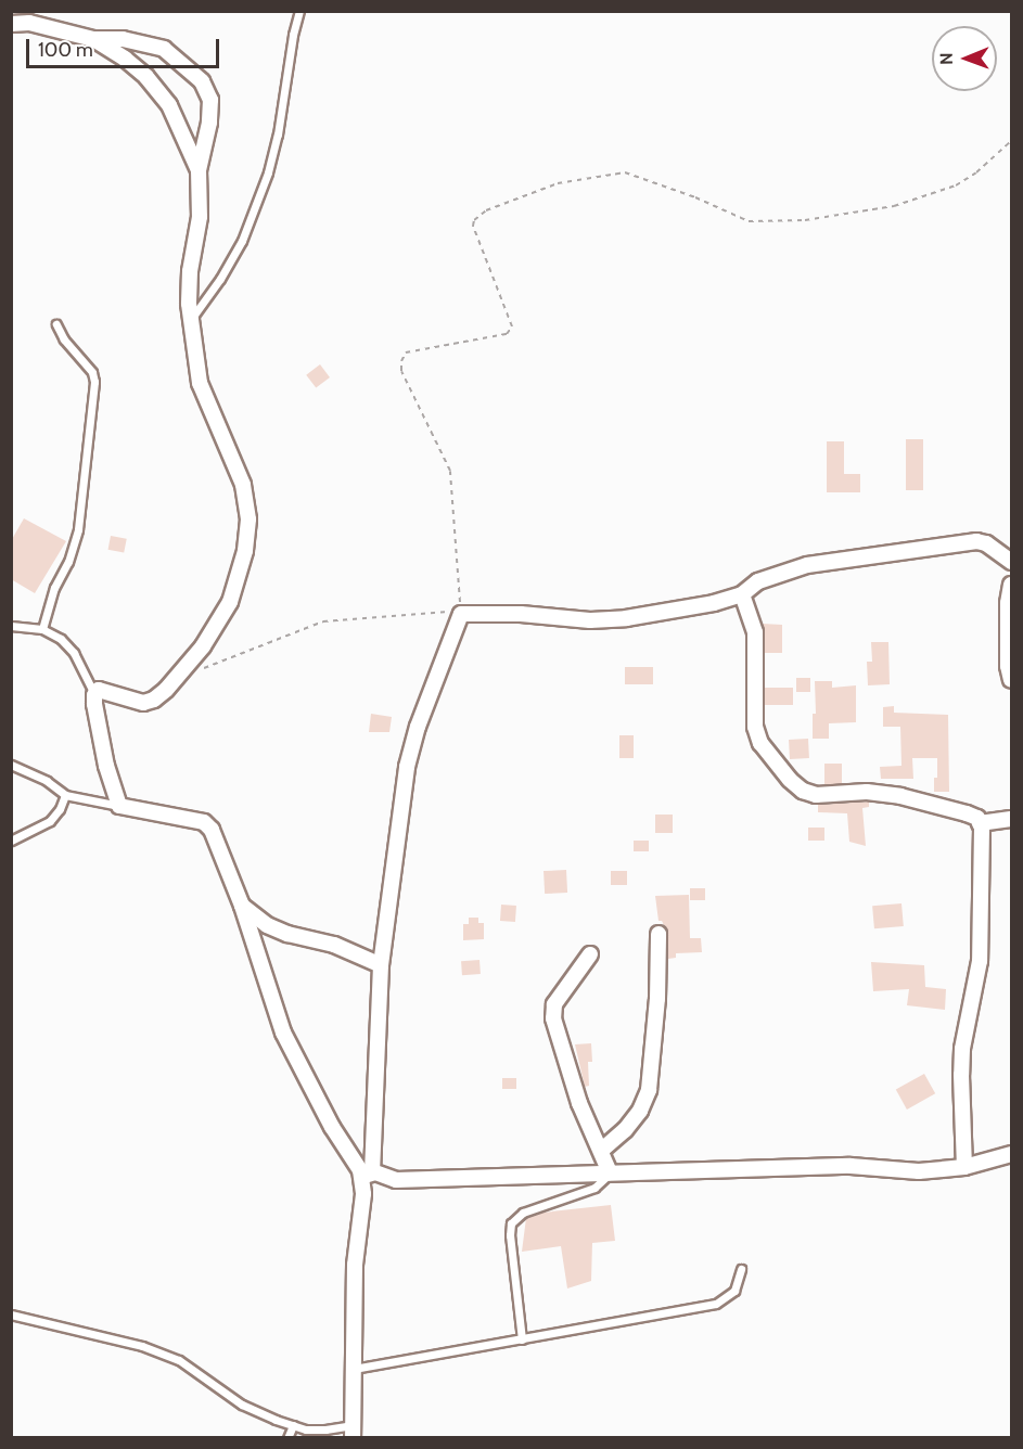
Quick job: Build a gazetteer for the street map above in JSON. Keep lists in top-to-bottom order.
{
  "scale_bar": "100 m",
  "north": "left"
}
